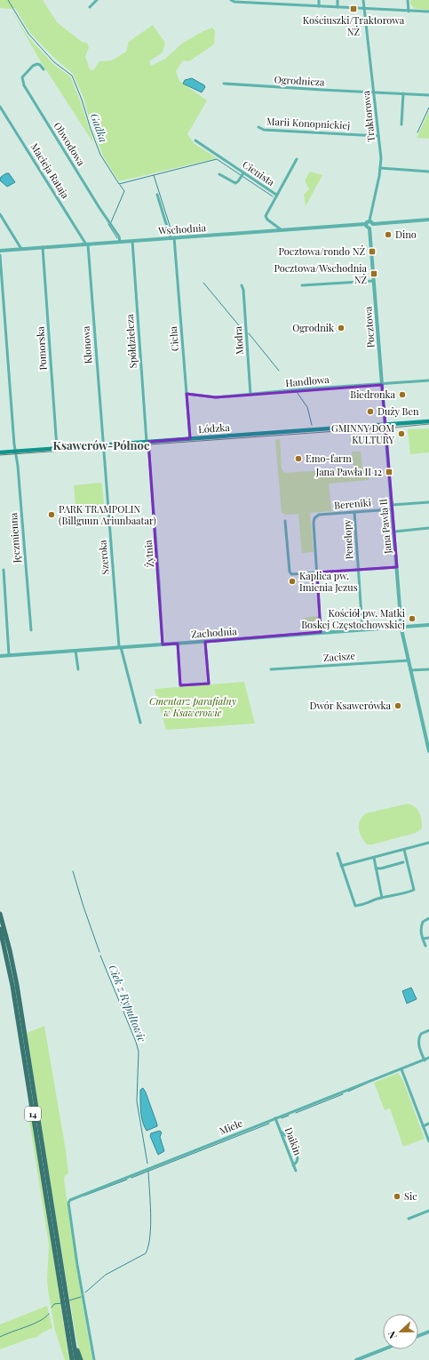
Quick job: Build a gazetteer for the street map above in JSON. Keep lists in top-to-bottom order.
{
  "streets": {
    "main road": ["Łódzka", "14"],
    "street": [
      "Ogrodnicza",
      "Traktorowa",
      "Marii Konopnickiej",
      "Obwodowa",
      "Macieja Rataja",
      "Cienista",
      "Wschodnia",
      "Pocztowa",
      "Cicha",
      "Modra",
      "Spółdzielcza",
      "Klonowa",
      "Pomorska",
      "Handlowa",
      "Bereniki",
      "Jana Pawła II",
      "Jęczmienna",
      "Penelopy",
      "Żytnia",
      "Szeroka",
      "Zachodnia",
      "Zacisze",
      "Miele",
      "Daikin"
    ]
  },
  "crossings": [
    ["Ogrodnicza", "Traktorowa"],
    ["Traktorowa", "Marii Konopnickiej"],
    ["Obwodowa", "Wschodnia"],
    ["Macieja Rataja", "Wschodnia"],
    ["Macieja Rataja", "Klonowa"],
    ["Cienista", "Wschodnia"],
    ["Wschodnia", "Cicha"],
    ["Wschodnia", "Spółdzielcza"],
    ["Wschodnia", "Klonowa"],
    ["Wschodnia", "Pomorska"],
    ["Pocztowa", "Handlowa"],
    ["Pocztowa", "Łódzka"],
    ["Pocztowa", "Jana Pawła II"],
    ["Cicha", "Handlowa"],
    ["Cicha", "Łódzka"],
    ["Modra", "Handlowa"],
    ["Spółdzielcza", "Łódzka"],
    ["Spółdzielcza", "Żytnia"],
    ["Klonowa", "Łódzka"],
    ["Klonowa", "Szeroka"],
    ["Pomorska", "Łódzka"],
    ["Łódzka", "Jana Pawła II"],
    ["Łódzka", "Jęczmienna"],
    ["Łódzka", "Żytnia"],
    ["Łódzka", "Szeroka"],
    ["Bereniki", "Jana Pawła II"],
    ["Bereniki", "Penelopy"],
    ["Jana Pawła II", "Zachodnia"],
    ["Jana Pawła II", "Zacisze"],
    ["Penelopy", "Zachodnia"],
    ["Żytnia", "Zachodnia"],
    ["Szeroka", "Zachodnia"],
    ["Miele", "Daikin"]
  ],
  "districts": ["Ksawerów-Północ"],
  "water": ["Gadka", "Ciek z Rypułtowic"],
  "parks": ["Cmentarz parafialny w Ksawerowie"],
  "places": {
    "transit": [
      "Kościuszki/Traktorowa NŻ",
      "Pocztowa/rondo NŻ",
      "Pocztowa/Wschodnia NŻ",
      "Jana Pawła II 12"
    ],
    "other": [
      "Dino",
      "Ogrodnik",
      "Biedronka",
      "Duży Ben",
      "GMINNY DOM KULTURY",
      "Emo-farm",
      "PARK TRAMPOLIN (Billguun Ariunbaatar)",
      "Kaplica pw. Imienia Jezus",
      "Kościół pw. Matki Boskej Częstochowskiej",
      "Dwór Ksawerówka",
      "Sic"
    ]
  },
  "north": "left"
}
